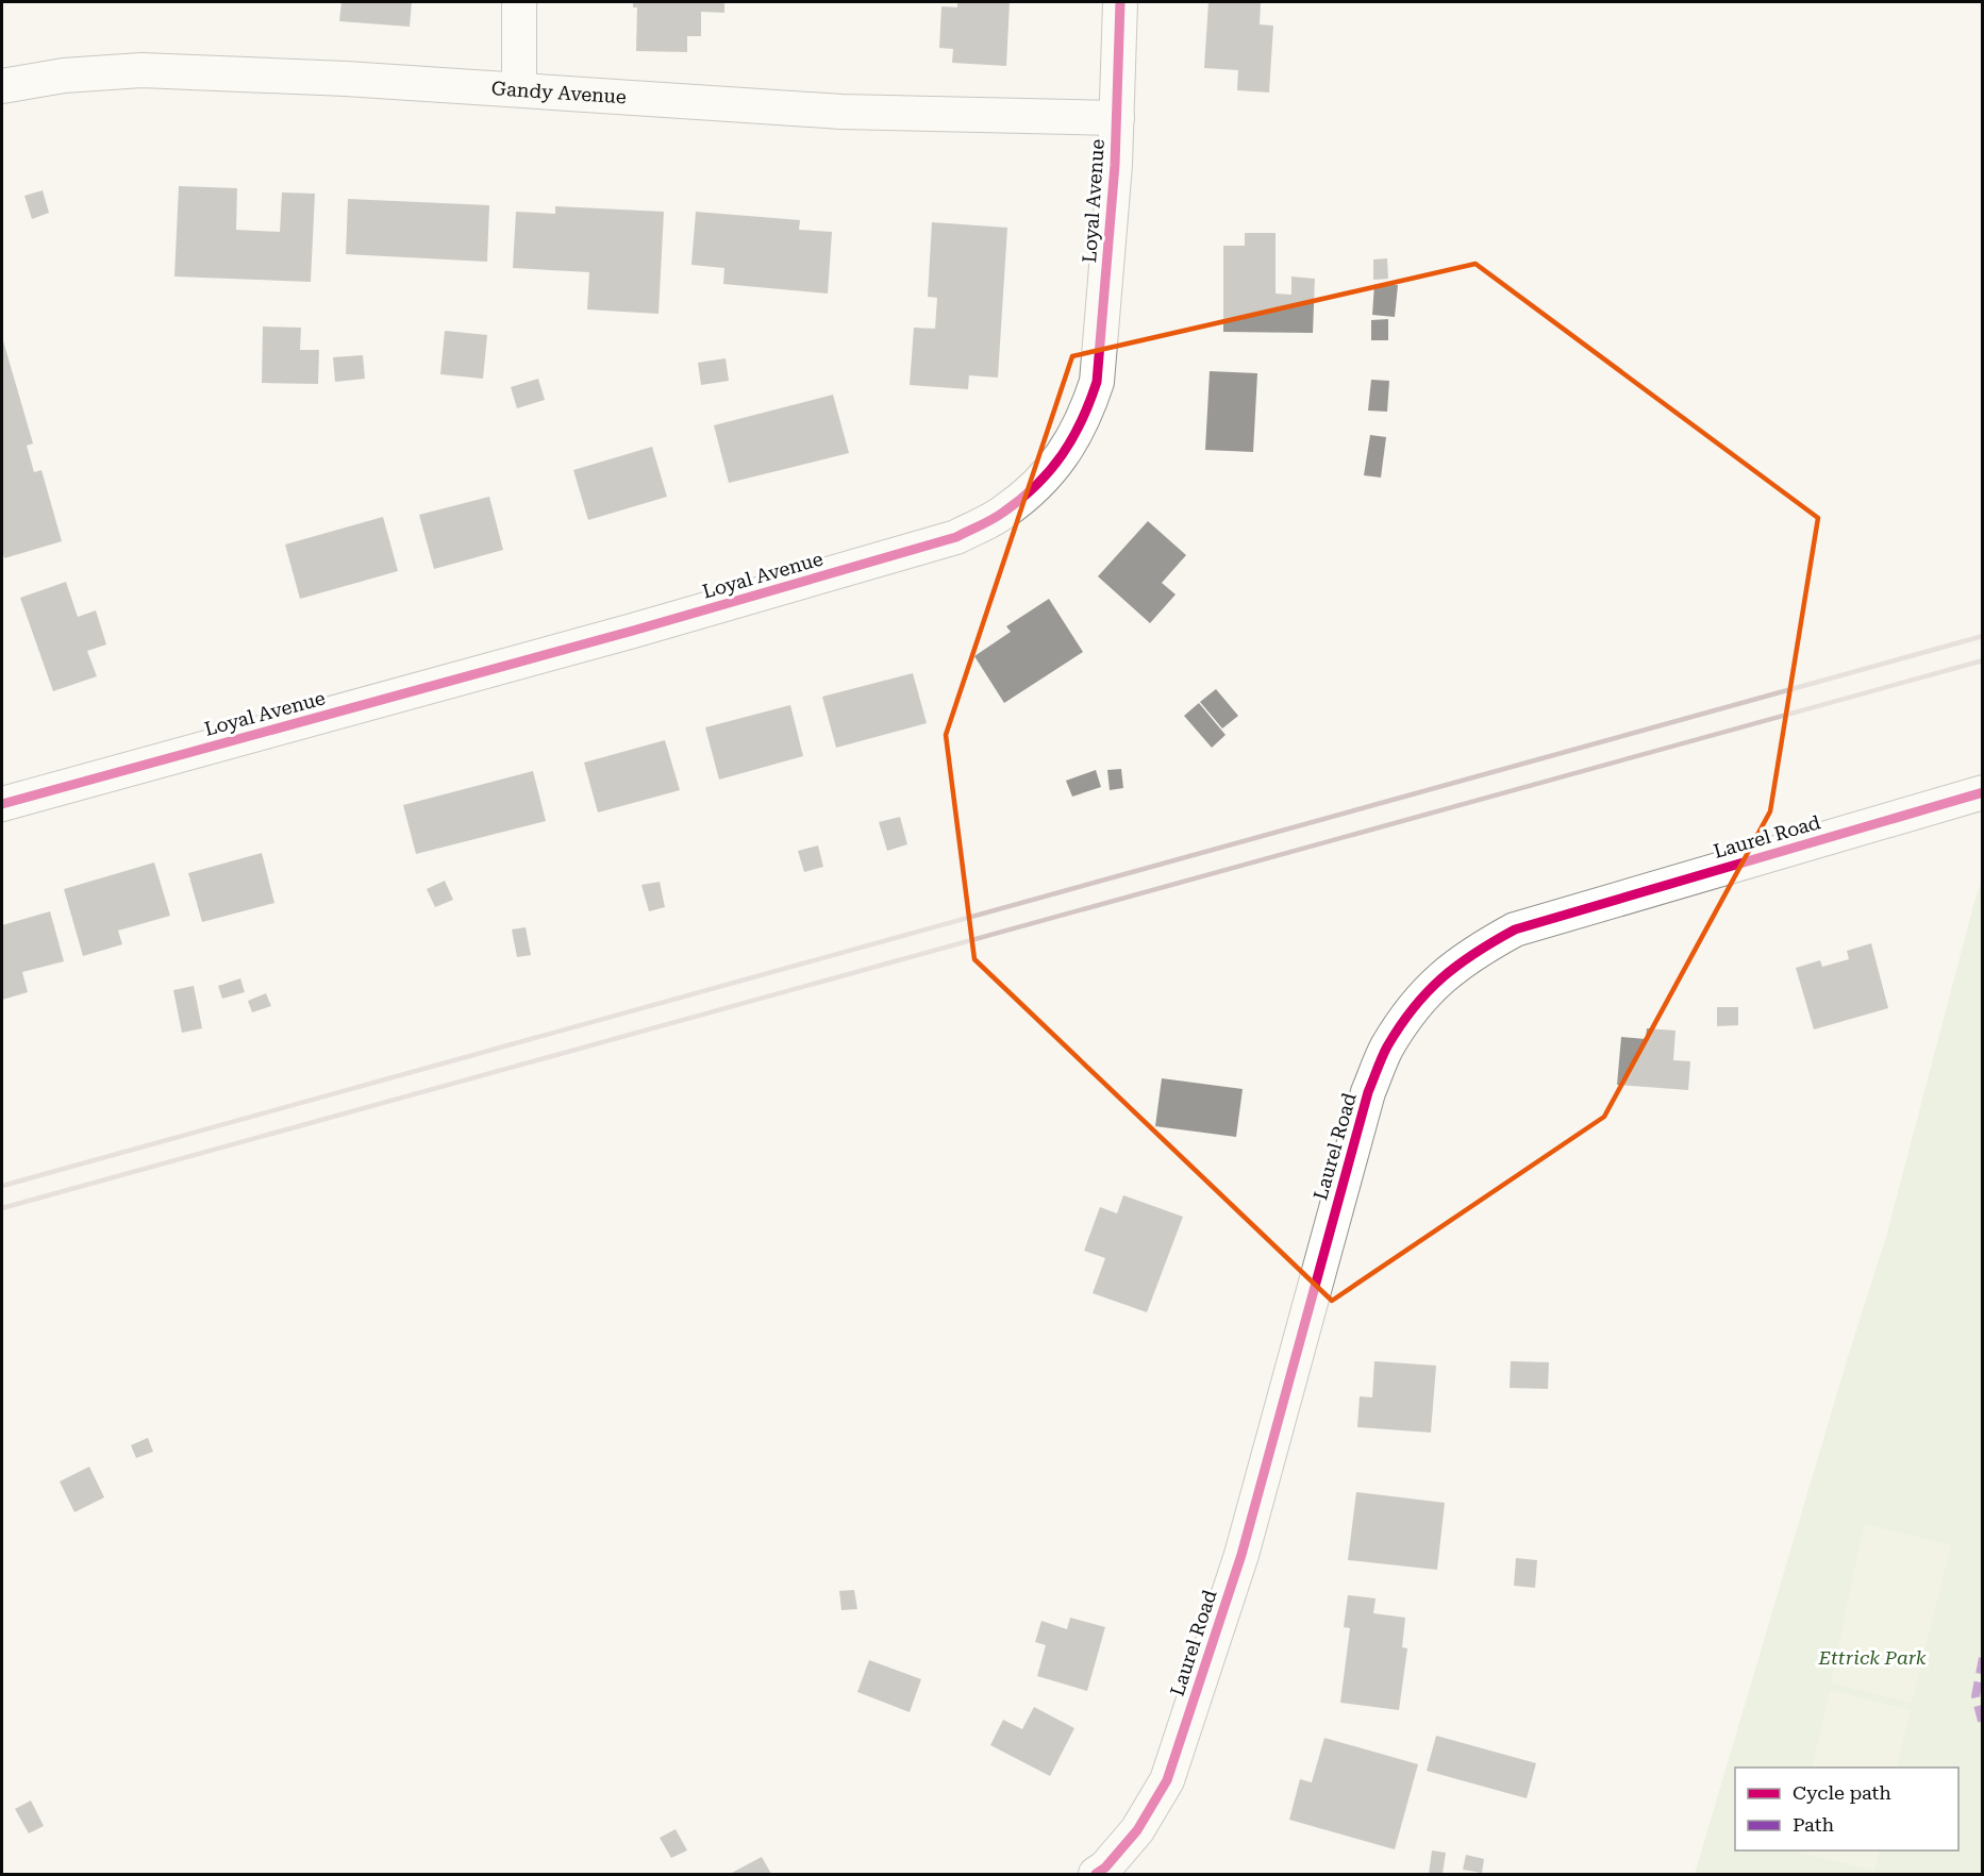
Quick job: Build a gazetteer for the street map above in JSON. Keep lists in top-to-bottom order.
{
  "streets": {
    "street": ["Gandy Avenue", "Loyal Avenue", "Laurel Road"]
  },
  "crossings": [
    ["Gandy Avenue", "Loyal Avenue"]
  ],
  "parks": ["Ettrick Park"],
  "legend": ["Cycle path", "Path"]
}
